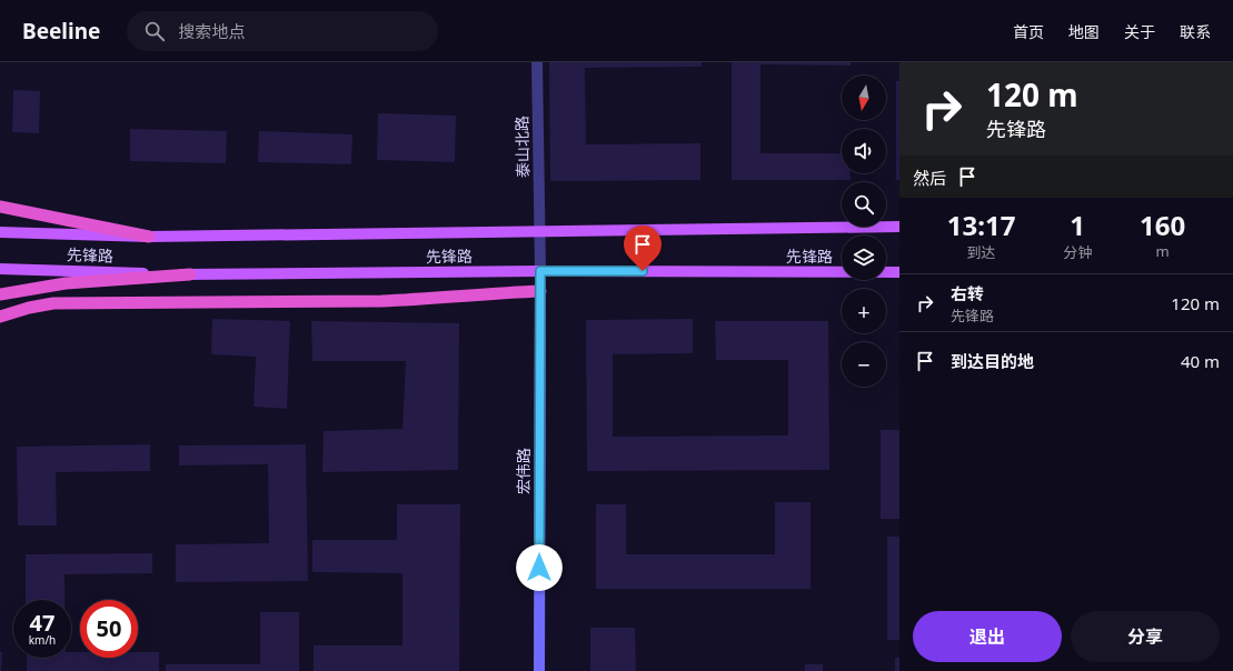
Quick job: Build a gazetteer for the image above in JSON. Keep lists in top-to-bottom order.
{
  "streets": {
    "main road": ["先锋路", "宏伟路"],
    "street": ["泰山北路"]
  },
  "crossings": [
    ["泰山北路", "先锋路"],
    ["泰山北路", "宏伟路"],
    ["先锋路", "宏伟路"]
  ],
  "north": "bottom",
  "page": {
    "header": "Beeline",
    "search": "搜索地点",
    "nav": [
      "首页",
      "地图",
      "关于",
      "联系"
    ],
    "turn": ["120 m", "先锋路"],
    "map_buttons": ["+", "−"],
    "then": "然后",
    "eta": [
      "13:17",
      "到达",
      "1",
      "分钟",
      "160",
      "m"
    ],
    "list": [
      {
        "name": "右转",
        "note": "先锋路",
        "value": "120 m"
      },
      {
        "name": "到达目的地",
        "value": "40 m"
      }
    ],
    "speed": "47 km/h",
    "limit": "50",
    "buttons": ["退出", "分享"]
  }
}
